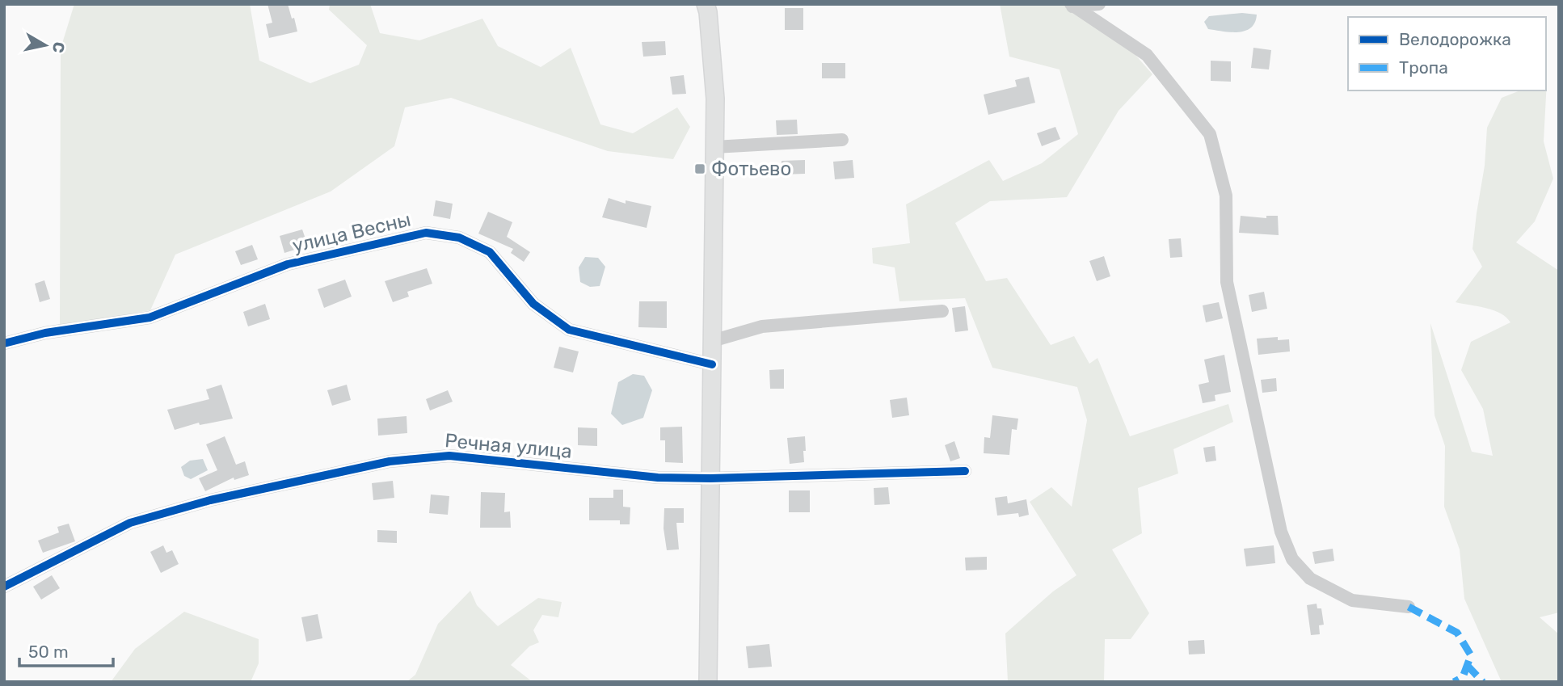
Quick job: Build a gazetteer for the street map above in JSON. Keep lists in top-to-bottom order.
{
  "streets": {
    "street": ["улица Весны", "Речная улица"]
  },
  "places": {
    "transit": ["Фотьево"]
  },
  "legend": ["Велодорожка", "Тропа"],
  "scale_bar": "50 m",
  "north": "right"
}
